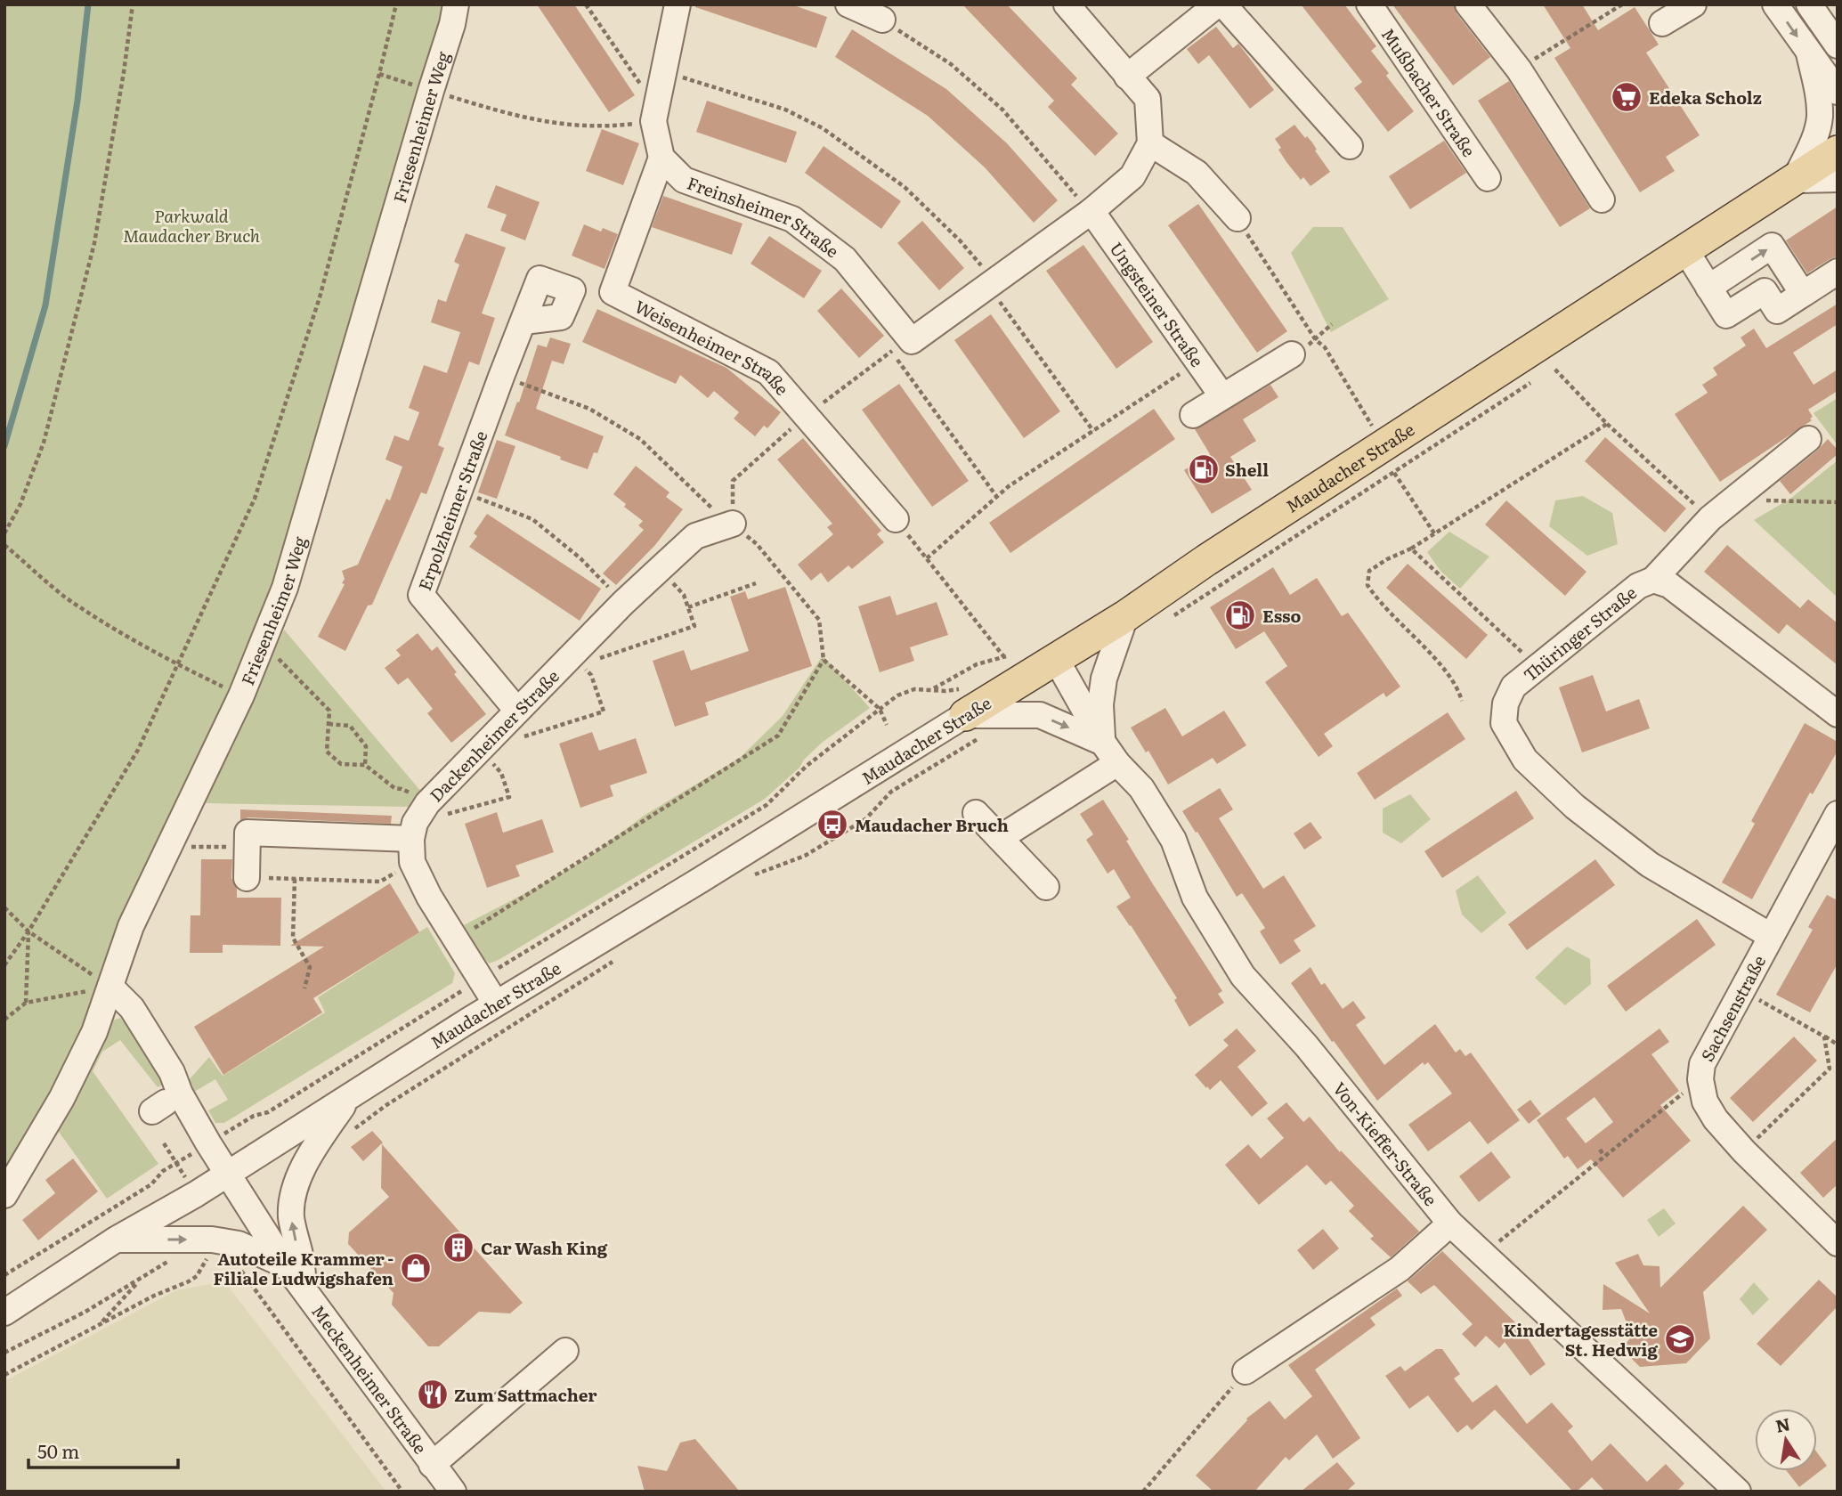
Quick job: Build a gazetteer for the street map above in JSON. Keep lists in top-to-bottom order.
{
  "streets": {
    "main road": ["Maudacher Straße"],
    "street": [
      "Mußbacher Straße",
      "Friesenheimer Weg",
      "Freinsheimer Straße",
      "Ungsteiner Straße",
      "Weisenheimer Straße",
      "Erpolzheimer Straße",
      "Thüringer Straße",
      "Dackenheimer Straße",
      "Sachsenstraße",
      "Von-Kieffer-Straße",
      "Meckenheimer Straße"
    ]
  },
  "crossings": [
    ["Freinsheimer Straße", "Weisenheimer Straße"],
    ["Maudacher Straße", "Von-Kieffer-Straße"],
    ["Maudacher Straße", "Meckenheimer Straße"],
    ["Erpolzheimer Straße", "Dackenheimer Straße"],
    ["Thüringer Straße", "Sachsenstraße"]
  ],
  "parks": ["Parkwald Maudacher Bruch"],
  "places": {
    "supermarket": ["Edeka Scholz"],
    "fuel station": ["Shell", "Esso"],
    "bus stop": ["Maudacher Bruch"],
    "building": ["Car Wash King"],
    "shop": ["Autoteile Krammer - Filiale Ludwigshafen"],
    "school or university": ["Kindertagesstätte St. Hedwig"],
    "restaurant": ["Zum Sattmacher"]
  },
  "scale_bar": "50 m",
  "north": "top"
}
